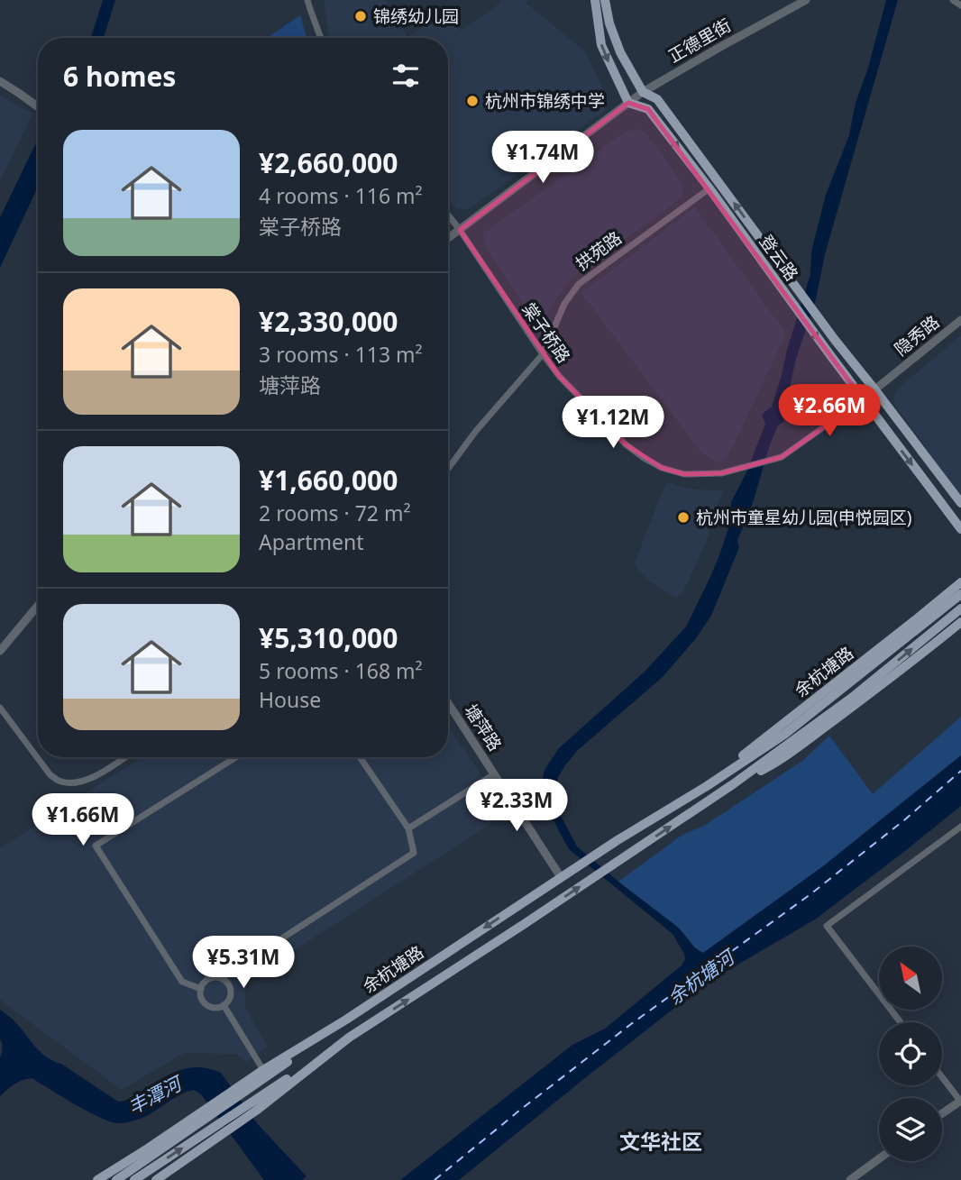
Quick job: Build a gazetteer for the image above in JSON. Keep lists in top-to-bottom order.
{
  "streets": {
    "main road": ["登云路", "余杭塘路"],
    "street": [
      "正德里街",
      "拱苑路",
      "棠子桥路",
      "隐秀路",
      "塘萍路"
    ]
  },
  "crossings": [
    ["正德里街", "登云路"],
    ["正德里街", "棠子桥路"],
    ["拱苑路", "登云路"],
    ["拱苑路", "棠子桥路"],
    ["登云路", "棠子桥路"],
    ["登云路", "隐秀路"],
    ["棠子桥路", "隐秀路"],
    ["余杭塘路", "塘萍路"]
  ],
  "districts": ["文华社区"],
  "water": ["余杭塘河", "丰潭河"],
  "places": ["锦绣幼儿园", "杭州市锦绣中学", "杭州市童星幼儿园(申悦园区)"],
  "north": "top left",
  "page": {
    "heading": "6 homes",
    "list": [
      {
        "name": "¥2,660,000",
        "note": "4 rooms · 116 m² · 棠子桥路"
      },
      {
        "name": "¥2,330,000",
        "note": "3 rooms · 113 m² · 塘萍路"
      },
      {
        "name": "¥1,660,000",
        "note": "2 rooms · 72 m² · Apartment"
      },
      {
        "name": "¥5,310,000",
        "note": "5 rooms · 168 m² · House"
      }
    ],
    "price": [
      "¥1.74M",
      "¥2.66M",
      "¥1.12M",
      "¥2.33M",
      "¥1.66M",
      "¥5.31M"
    ]
  }
}
